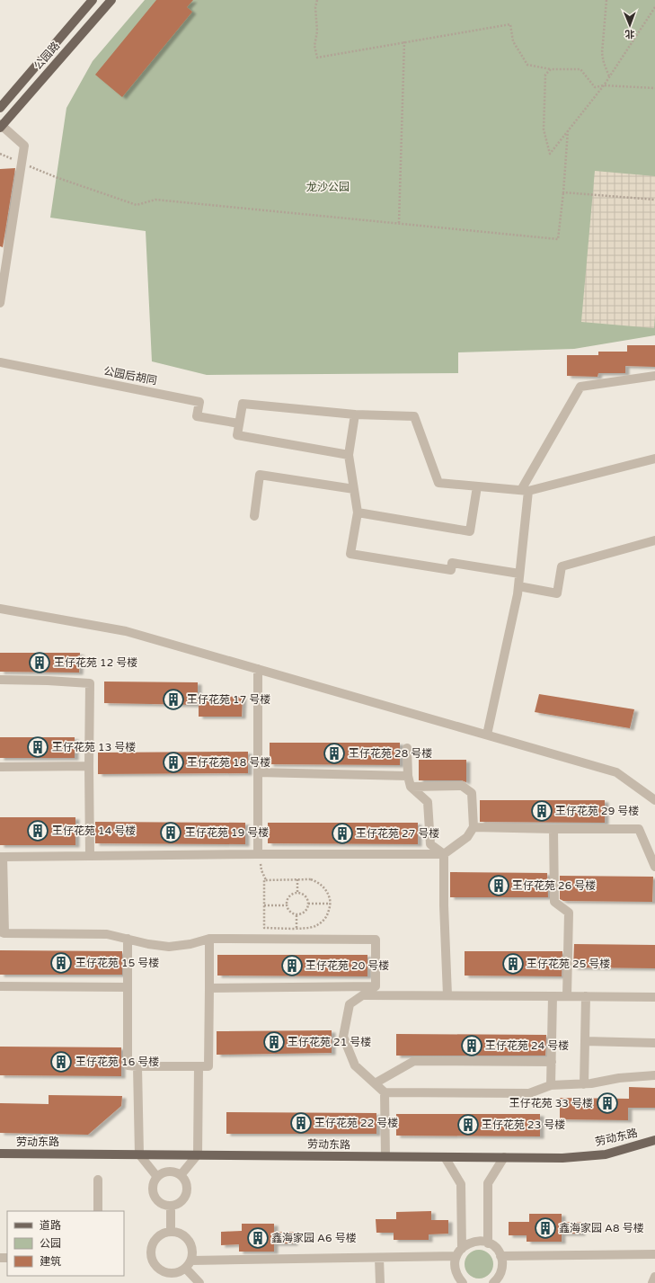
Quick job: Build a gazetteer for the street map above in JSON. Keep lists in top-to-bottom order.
{
  "streets": {
    "main road": ["公园路", "劳动东路"],
    "street": ["公园后胡同"]
  },
  "parks": ["龙沙公园"],
  "places": {
    "building": [
      "王仔花苑 12 号楼",
      "王仔花苑 17 号楼",
      "王仔花苑 13 号楼",
      "王仔花苑 28 号楼",
      "王仔花苑 18 号楼",
      "王仔花苑 29 号楼",
      "王仔花苑 14 号楼",
      "王仔花苑 19 号楼",
      "王仔花苑 27 号楼",
      "王仔花苑 26 号楼",
      "王仔花苑 15 号楼",
      "王仔花苑 25 号楼",
      "王仔花苑 20 号楼",
      "王仔花苑 21 号楼",
      "王仔花苑 24 号楼",
      "王仔花苑 16 号楼",
      "王仔花苑 33 号楼",
      "王仔花苑 22 号楼",
      "王仔花苑 23 号楼",
      "鑫海家园 A8 号楼",
      "鑫海家园 A6 号楼"
    ]
  },
  "legend": ["道路", "公园", "建筑"],
  "north": "bottom"
}
